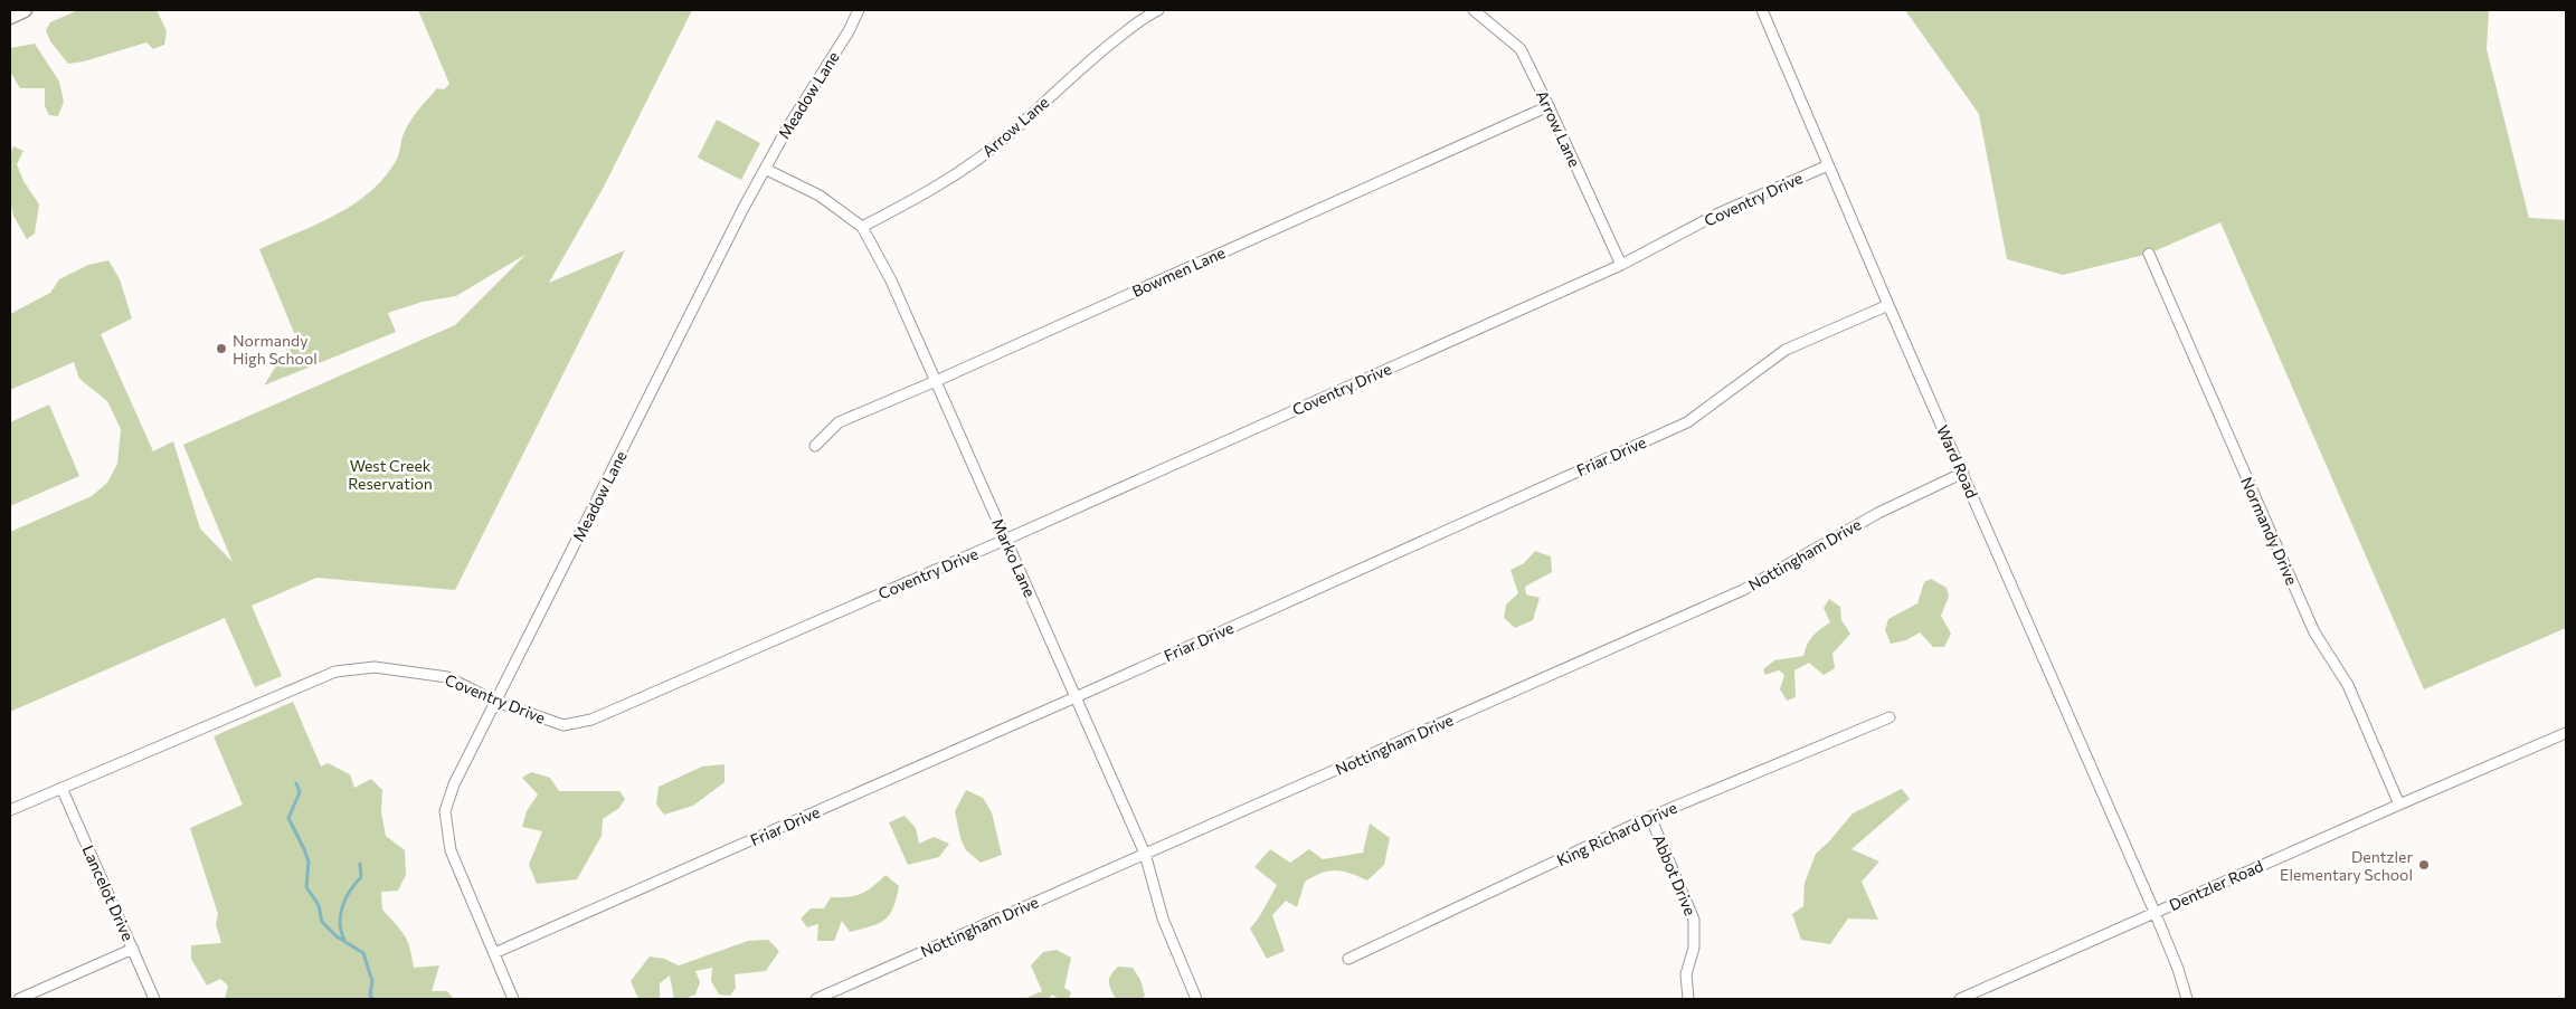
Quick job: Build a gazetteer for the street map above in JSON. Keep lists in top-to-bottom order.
{
  "streets": {
    "street": [
      "Meadow Lane",
      "Arrow Lane",
      "Coventry Drive",
      "Bowmen Lane",
      "Friar Drive",
      "Ward Road",
      "Normandy Drive",
      "Nottingham Drive",
      "Marko Lane",
      "King Richard Drive",
      "Abbot Drive",
      "Dentzler Road",
      "Lancelot Drive"
    ]
  },
  "crossings": [
    ["Meadow Lane", "Coventry Drive"],
    ["Meadow Lane", "Friar Drive"],
    ["Meadow Lane", "Marko Lane"],
    ["Arrow Lane", "Coventry Drive"],
    ["Arrow Lane", "Bowmen Lane"],
    ["Arrow Lane", "Marko Lane"],
    ["Coventry Drive", "Ward Road"],
    ["Coventry Drive", "Marko Lane"],
    ["Coventry Drive", "Lancelot Drive"],
    ["Bowmen Lane", "Marko Lane"],
    ["Friar Drive", "Ward Road"],
    ["Friar Drive", "Marko Lane"],
    ["Ward Road", "Nottingham Drive"],
    ["Ward Road", "Dentzler Road"],
    ["Normandy Drive", "Dentzler Road"],
    ["Nottingham Drive", "Marko Lane"],
    ["King Richard Drive", "Abbot Drive"]
  ],
  "parks": ["West Creek Reservation"],
  "places": ["Normandy High School", "Dentzler Elementary School"]
}
